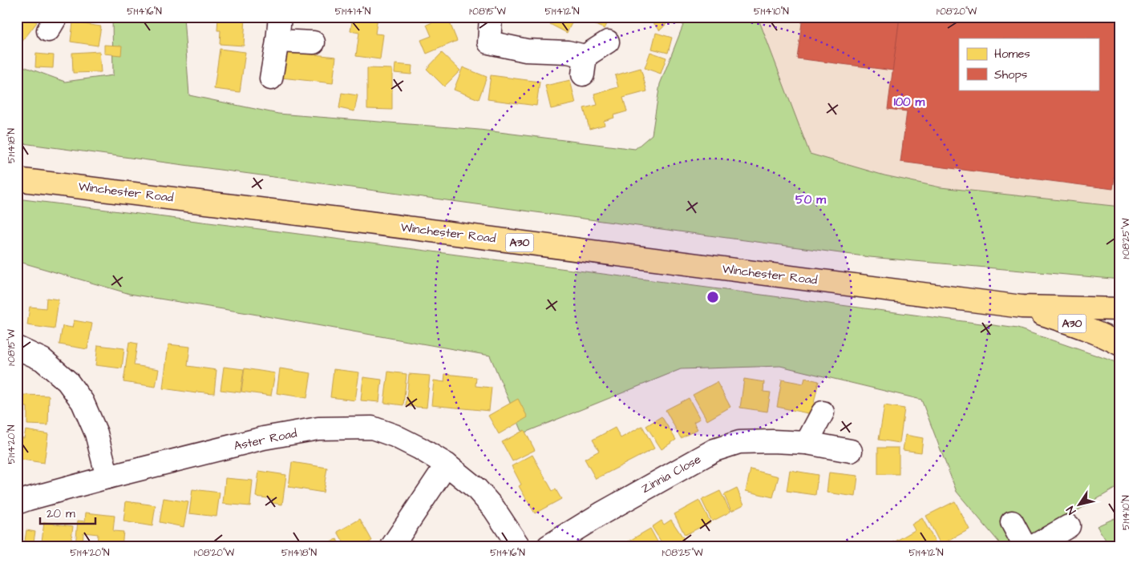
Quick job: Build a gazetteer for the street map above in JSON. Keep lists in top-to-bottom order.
{
  "streets": {
    "main road": ["Winchester Road", "A30"],
    "street": ["Aster Road", "Zinnia Close"]
  },
  "legend": ["Homes", "Shops"],
  "scale_bar": "20 m",
  "north": "bottom left",
  "coordinates": [
    "51°14'16\"N",
    "51°14'14\"N",
    "1°08'15\"W",
    "51°14'12\"N",
    "51°14'10\"N",
    "1°08'20\"W",
    "51°14'18\"N",
    "1°08'25\"W",
    "51°14'20\"N"
  ],
  "rings": ["100 m", "50 m"]
}
